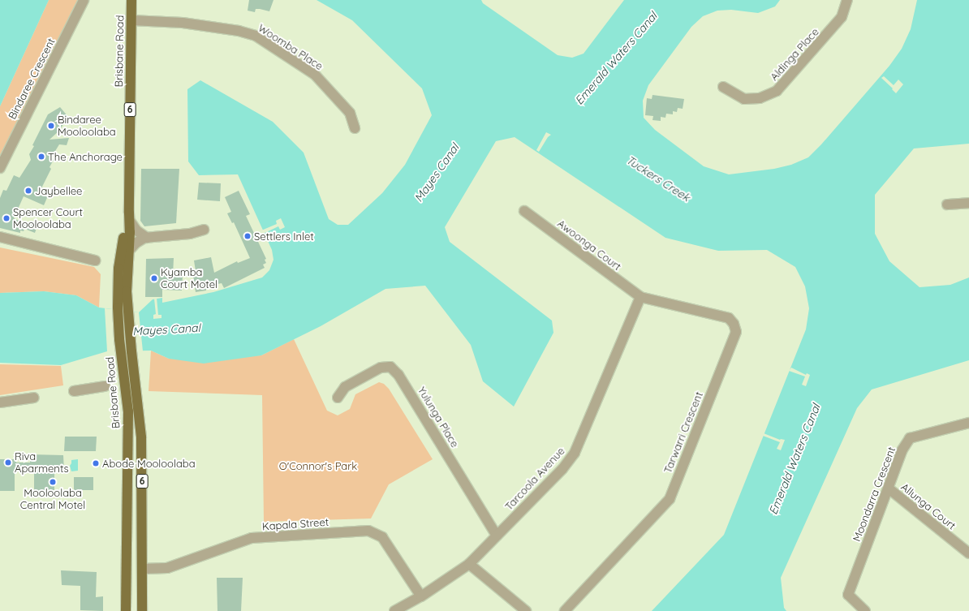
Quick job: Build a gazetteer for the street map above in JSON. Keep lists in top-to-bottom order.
{
  "streets": {
    "main road": ["Brisbane Road", "6"],
    "street": [
      "Woomba Place",
      "Aldinga Place",
      "Bindaree Crescent",
      "Awoonga Court",
      "Yulunga Place",
      "Tarwarri Crescent",
      "Tarcoola Avenue",
      "Moondarra Crescent",
      "Allunga Court",
      "Kapala Street"
    ]
  },
  "crossings": [
    ["Woomba Place", "Brisbane Road"],
    ["Brisbane Road", "Kapala Street"],
    ["Awoonga Court", "Tarwarri Crescent"],
    ["Awoonga Court", "Tarcoola Avenue"],
    ["Yulunga Place", "Tarcoola Avenue"],
    ["Tarwarri Crescent", "Tarcoola Avenue"],
    ["Tarcoola Avenue", "Kapala Street"],
    ["Moondarra Crescent", "Allunga Court"]
  ],
  "water": ["Emerald Waters Canal", "Mayes Canal", "Tuckers Creek"],
  "parks": ["O'Connor's Park"],
  "places": [
    "Bindaree Mooloolaba",
    "The Anchorage",
    "Jaybellee",
    "Spencer Court Mooloolaba",
    "Settlers Inlet",
    "Kyamba Court Motel",
    "Riva Aparments",
    "Abode Mooloolaba",
    "Mooloolaba Central Motel"
  ]
}
